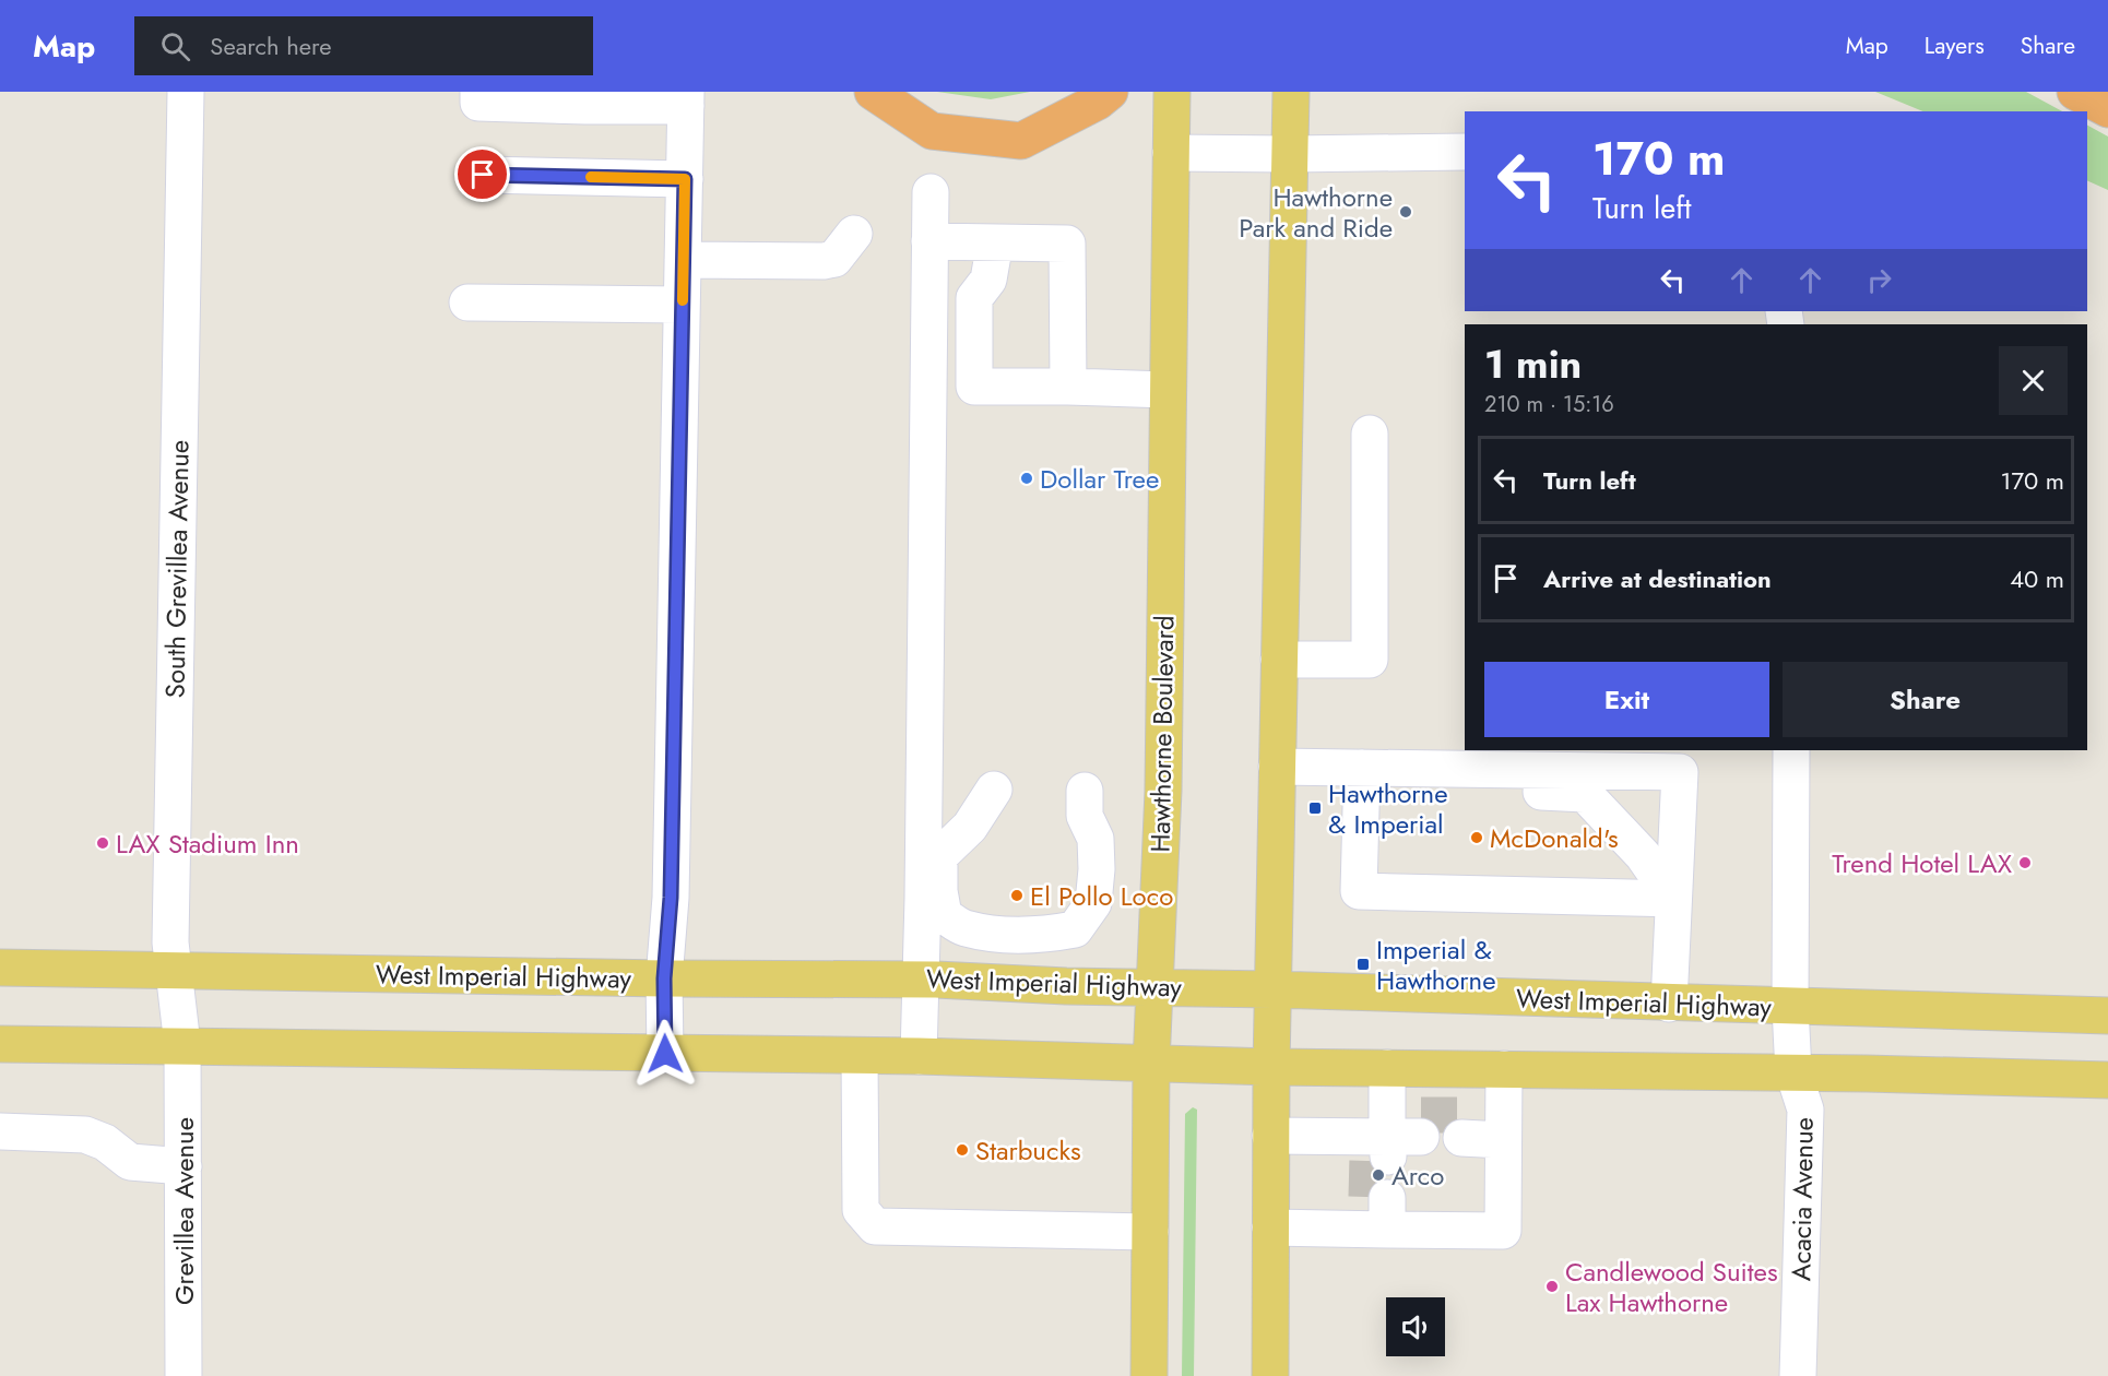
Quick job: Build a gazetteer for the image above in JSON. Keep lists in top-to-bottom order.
{
  "streets": {
    "main road": ["Hawthorne Boulevard", "West Imperial Highway"],
    "street": ["South Grevillea Avenue", "Acacia Avenue", "Grevillea Avenue"]
  },
  "crossings": [
    ["South Grevillea Avenue", "West Imperial Highway"],
    ["South Grevillea Avenue", "Grevillea Avenue"],
    ["Hawthorne Boulevard", "West Imperial Highway"],
    ["West Imperial Highway", "Acacia Avenue"]
  ],
  "places": {
    "other": [
      "Hawthorne Park and Ride",
      "Dollar Tree",
      "McDonald's",
      "LAX Stadium Inn",
      "Trend Hotel LAX",
      "El Pollo Loco",
      "Starbucks",
      "Arco",
      "Candlewood Suites Lax Hawthorne"
    ],
    "transit": ["Hawthorne & Imperial", "Imperial & Hawthorne"]
  },
  "page": {
    "header": "Map",
    "search": "Search here",
    "nav": ["Map", "Layers", "Share"],
    "turn": ["170 m", "Turn left"],
    "heading": ["1 min", "210 m · 15:16"],
    "list": [
      {
        "name": "Turn left",
        "value": "170 m"
      },
      {
        "name": "Arrive at destination",
        "value": "40 m"
      }
    ],
    "buttons": ["Exit", "Share"]
  }
}
